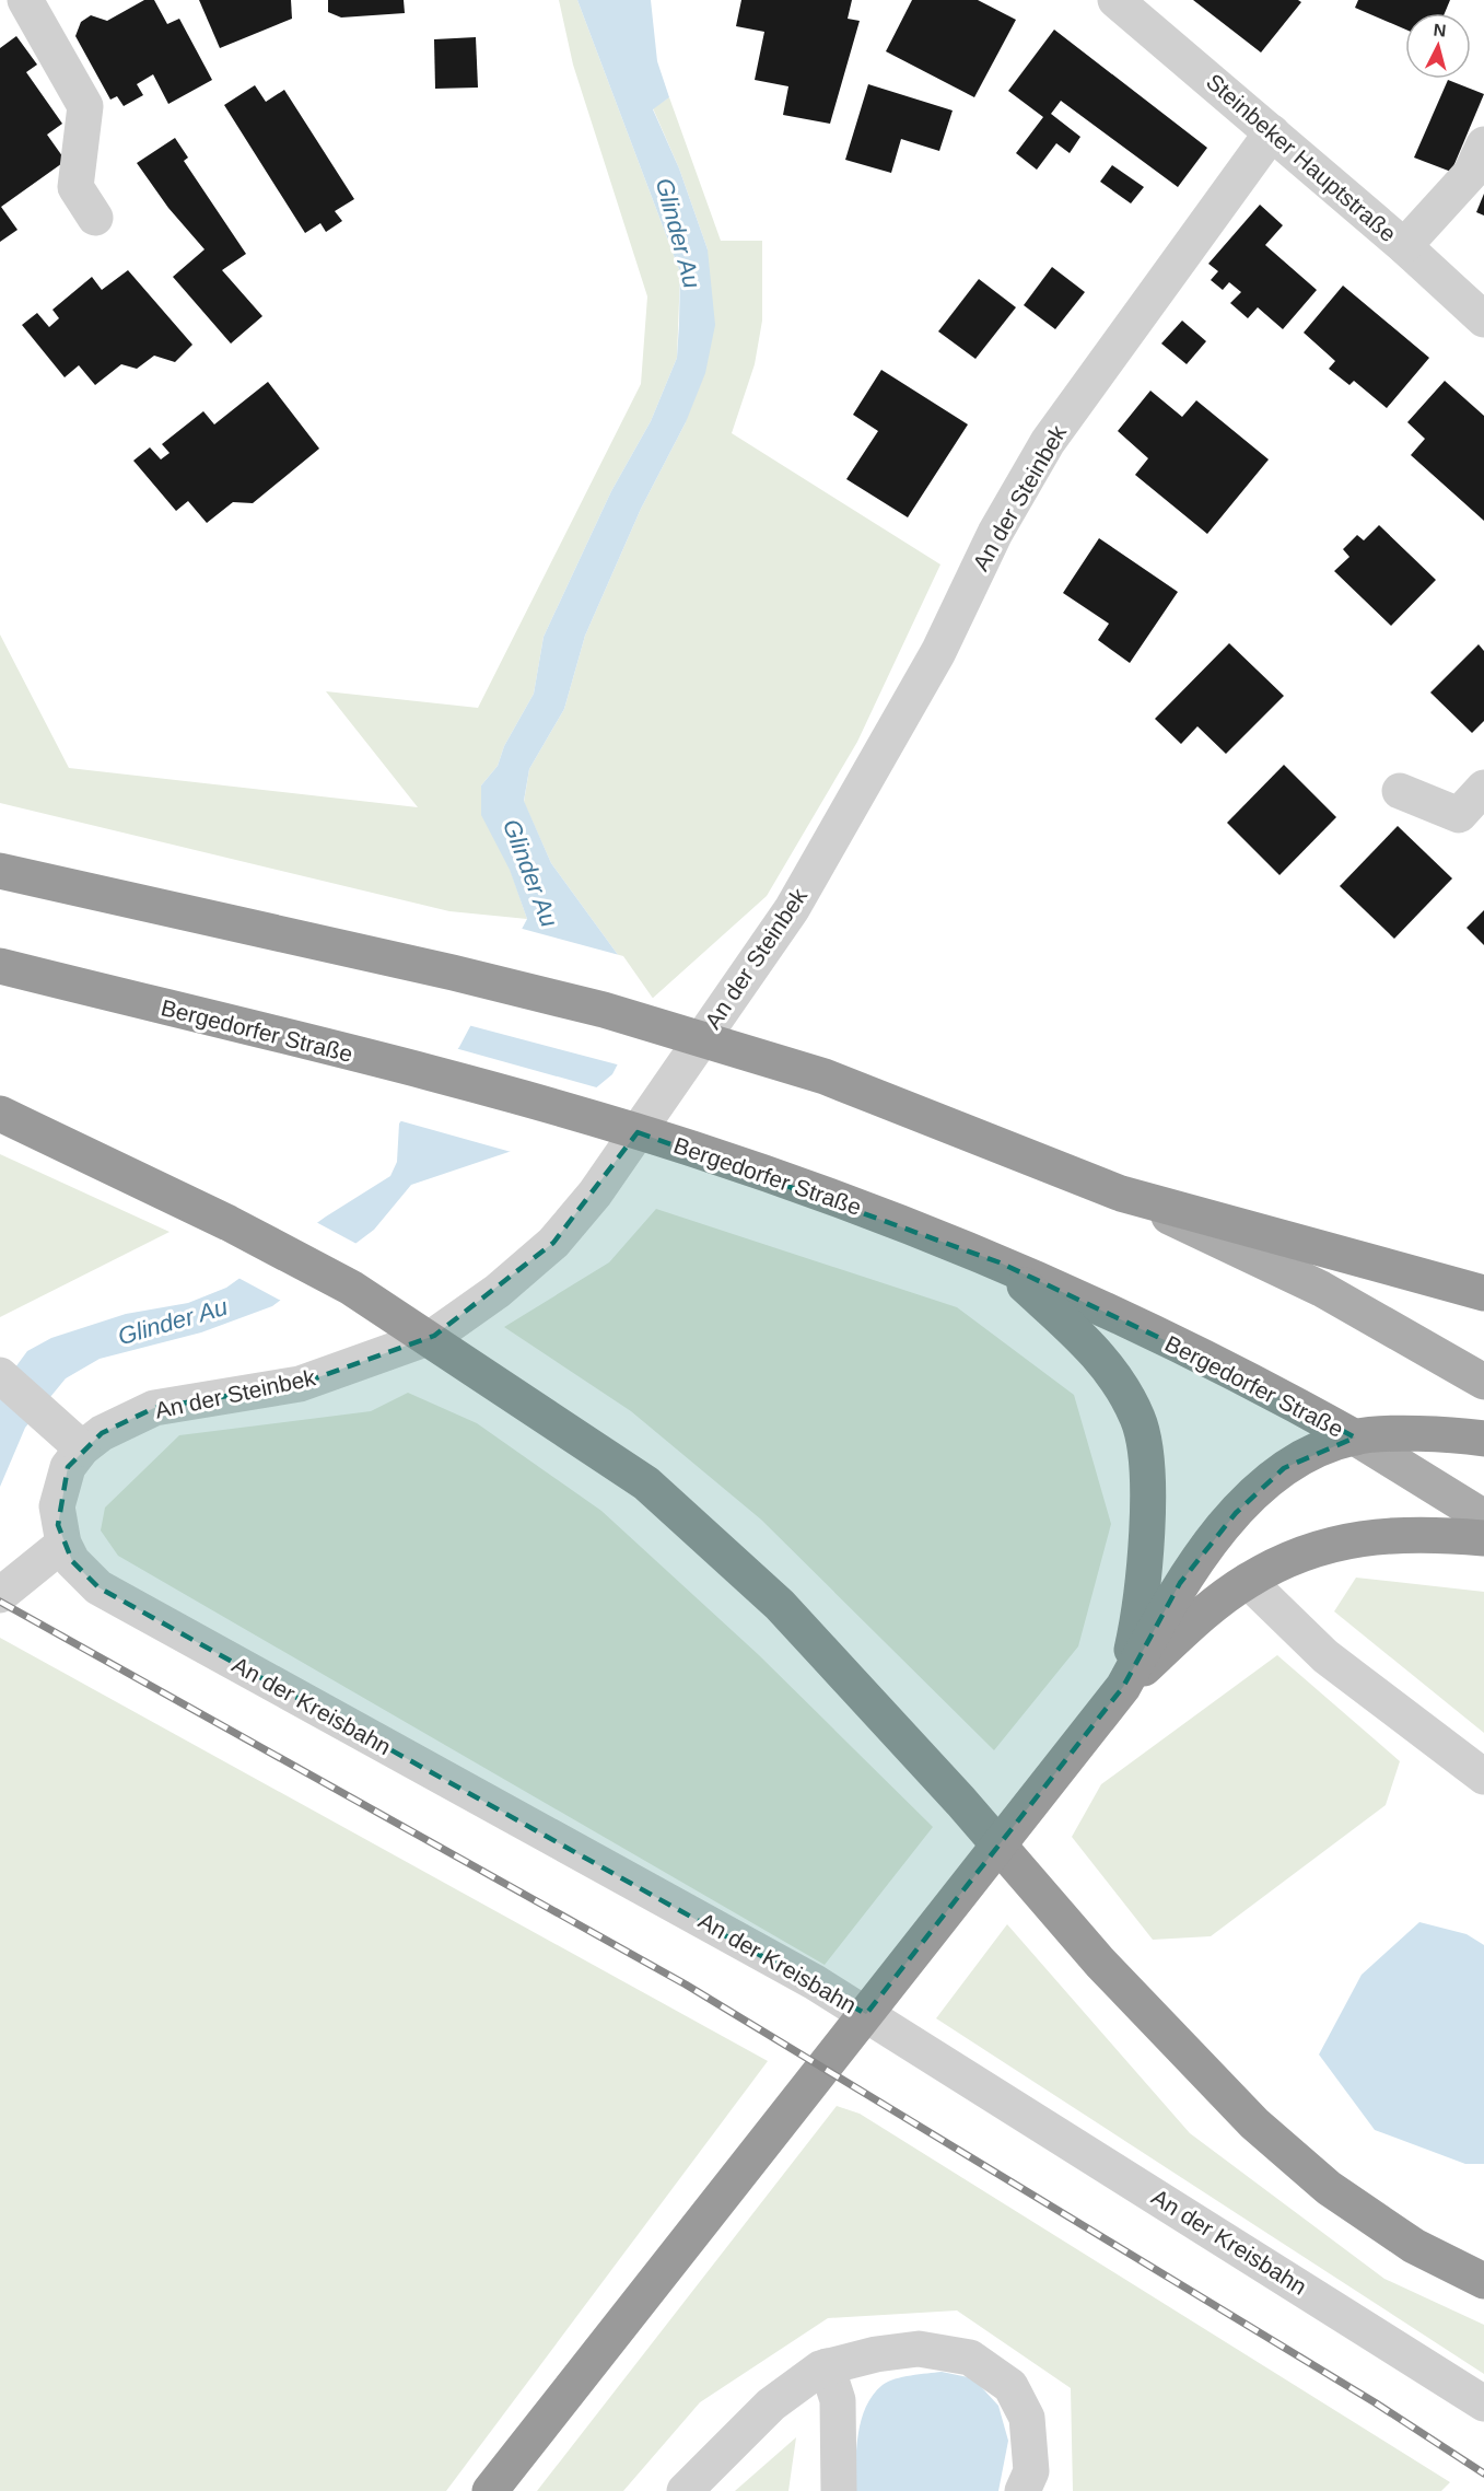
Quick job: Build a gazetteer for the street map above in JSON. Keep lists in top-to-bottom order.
{
  "streets": {
    "highway": ["Bergedorfer Straße"],
    "street": ["Steinbeker Hauptstraße", "An der Steinbek", "An der Kreisbahn"]
  },
  "crossings": [
    ["Steinbeker Hauptstraße", "An der Steinbek"],
    ["An der Steinbek", "An der Kreisbahn"]
  ],
  "water": ["Glinder Au"],
  "north": "top"
}
